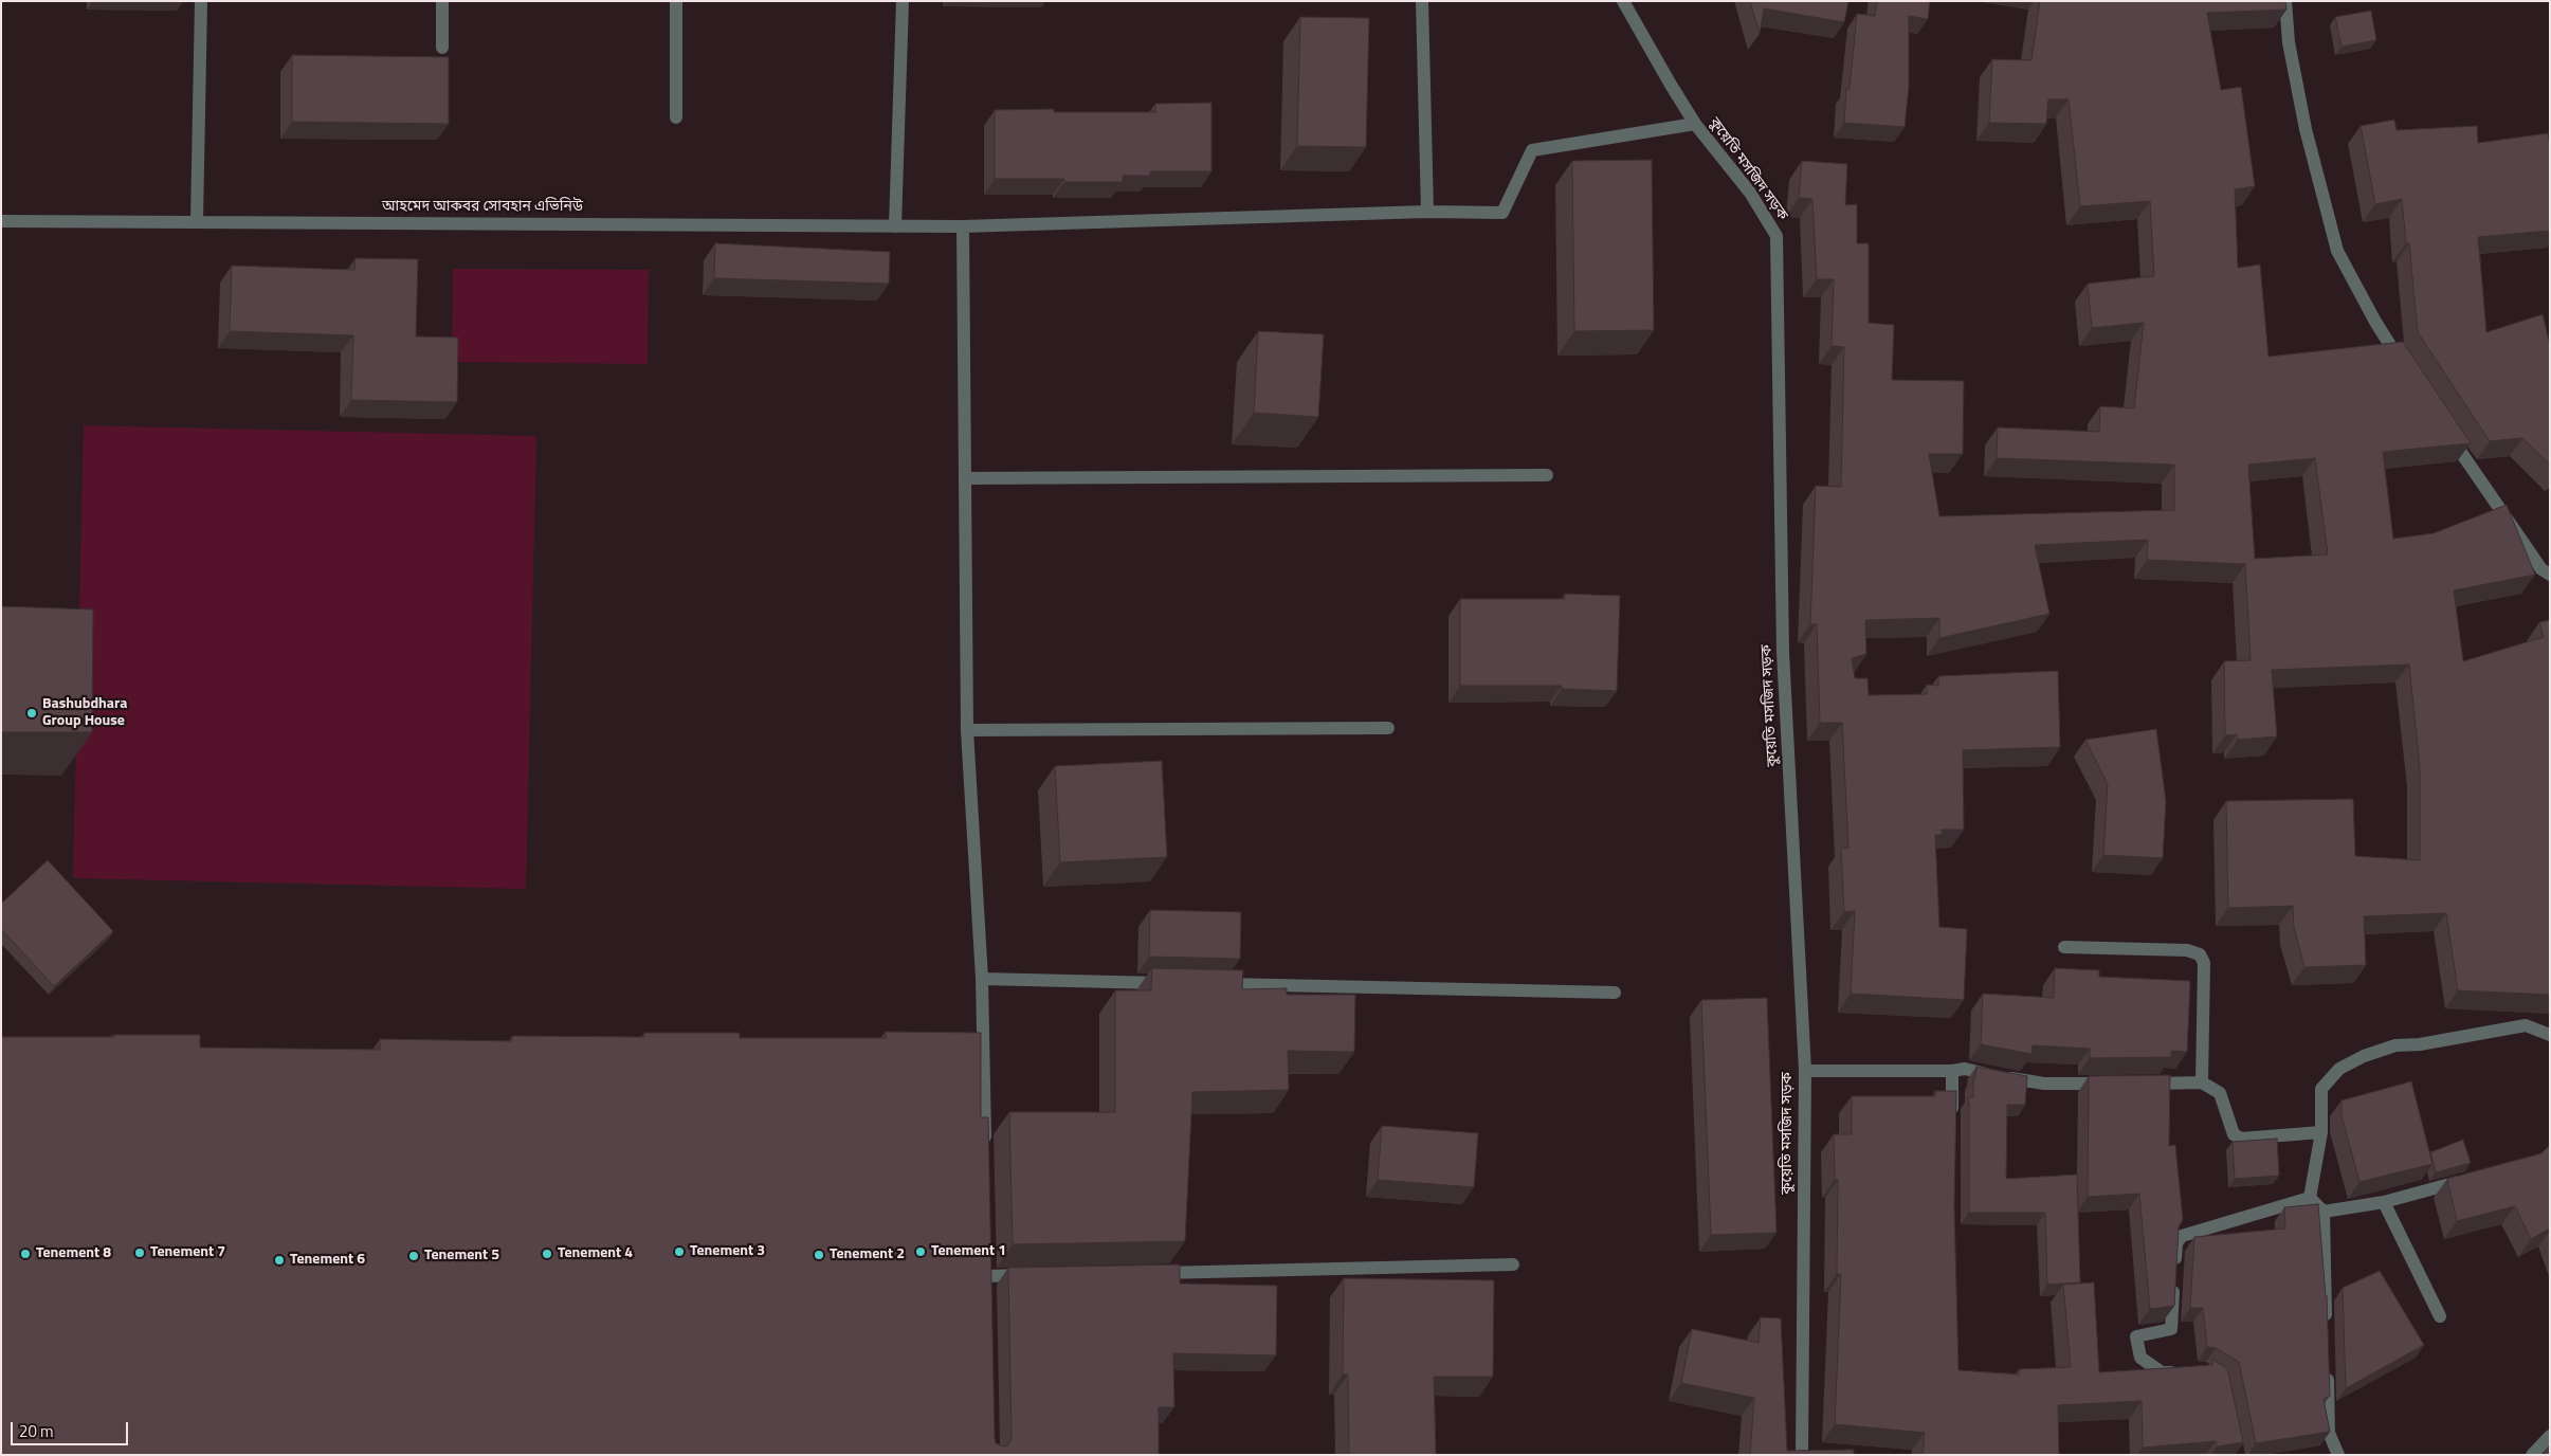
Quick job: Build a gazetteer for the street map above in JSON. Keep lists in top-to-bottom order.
{
  "streets": {
    "street": ["কুয়েতি মসজিদ সড়ক", "আহমেদ আকবর সোবহান এভিনিউ"]
  },
  "crossings": [
    ["কুয়েতি মসজিদ সড়ক", "আহমেদ আকবর সোবহান এভিনিউ"]
  ],
  "places": [
    "Bashubdhara Group House",
    "Tenement 3",
    "Tenement 1",
    "Tenement 7",
    "Tenement 8",
    "Tenement 4",
    "Tenement 2",
    "Tenement 5",
    "Tenement 6"
  ],
  "scale_bar": "20 m"
}
